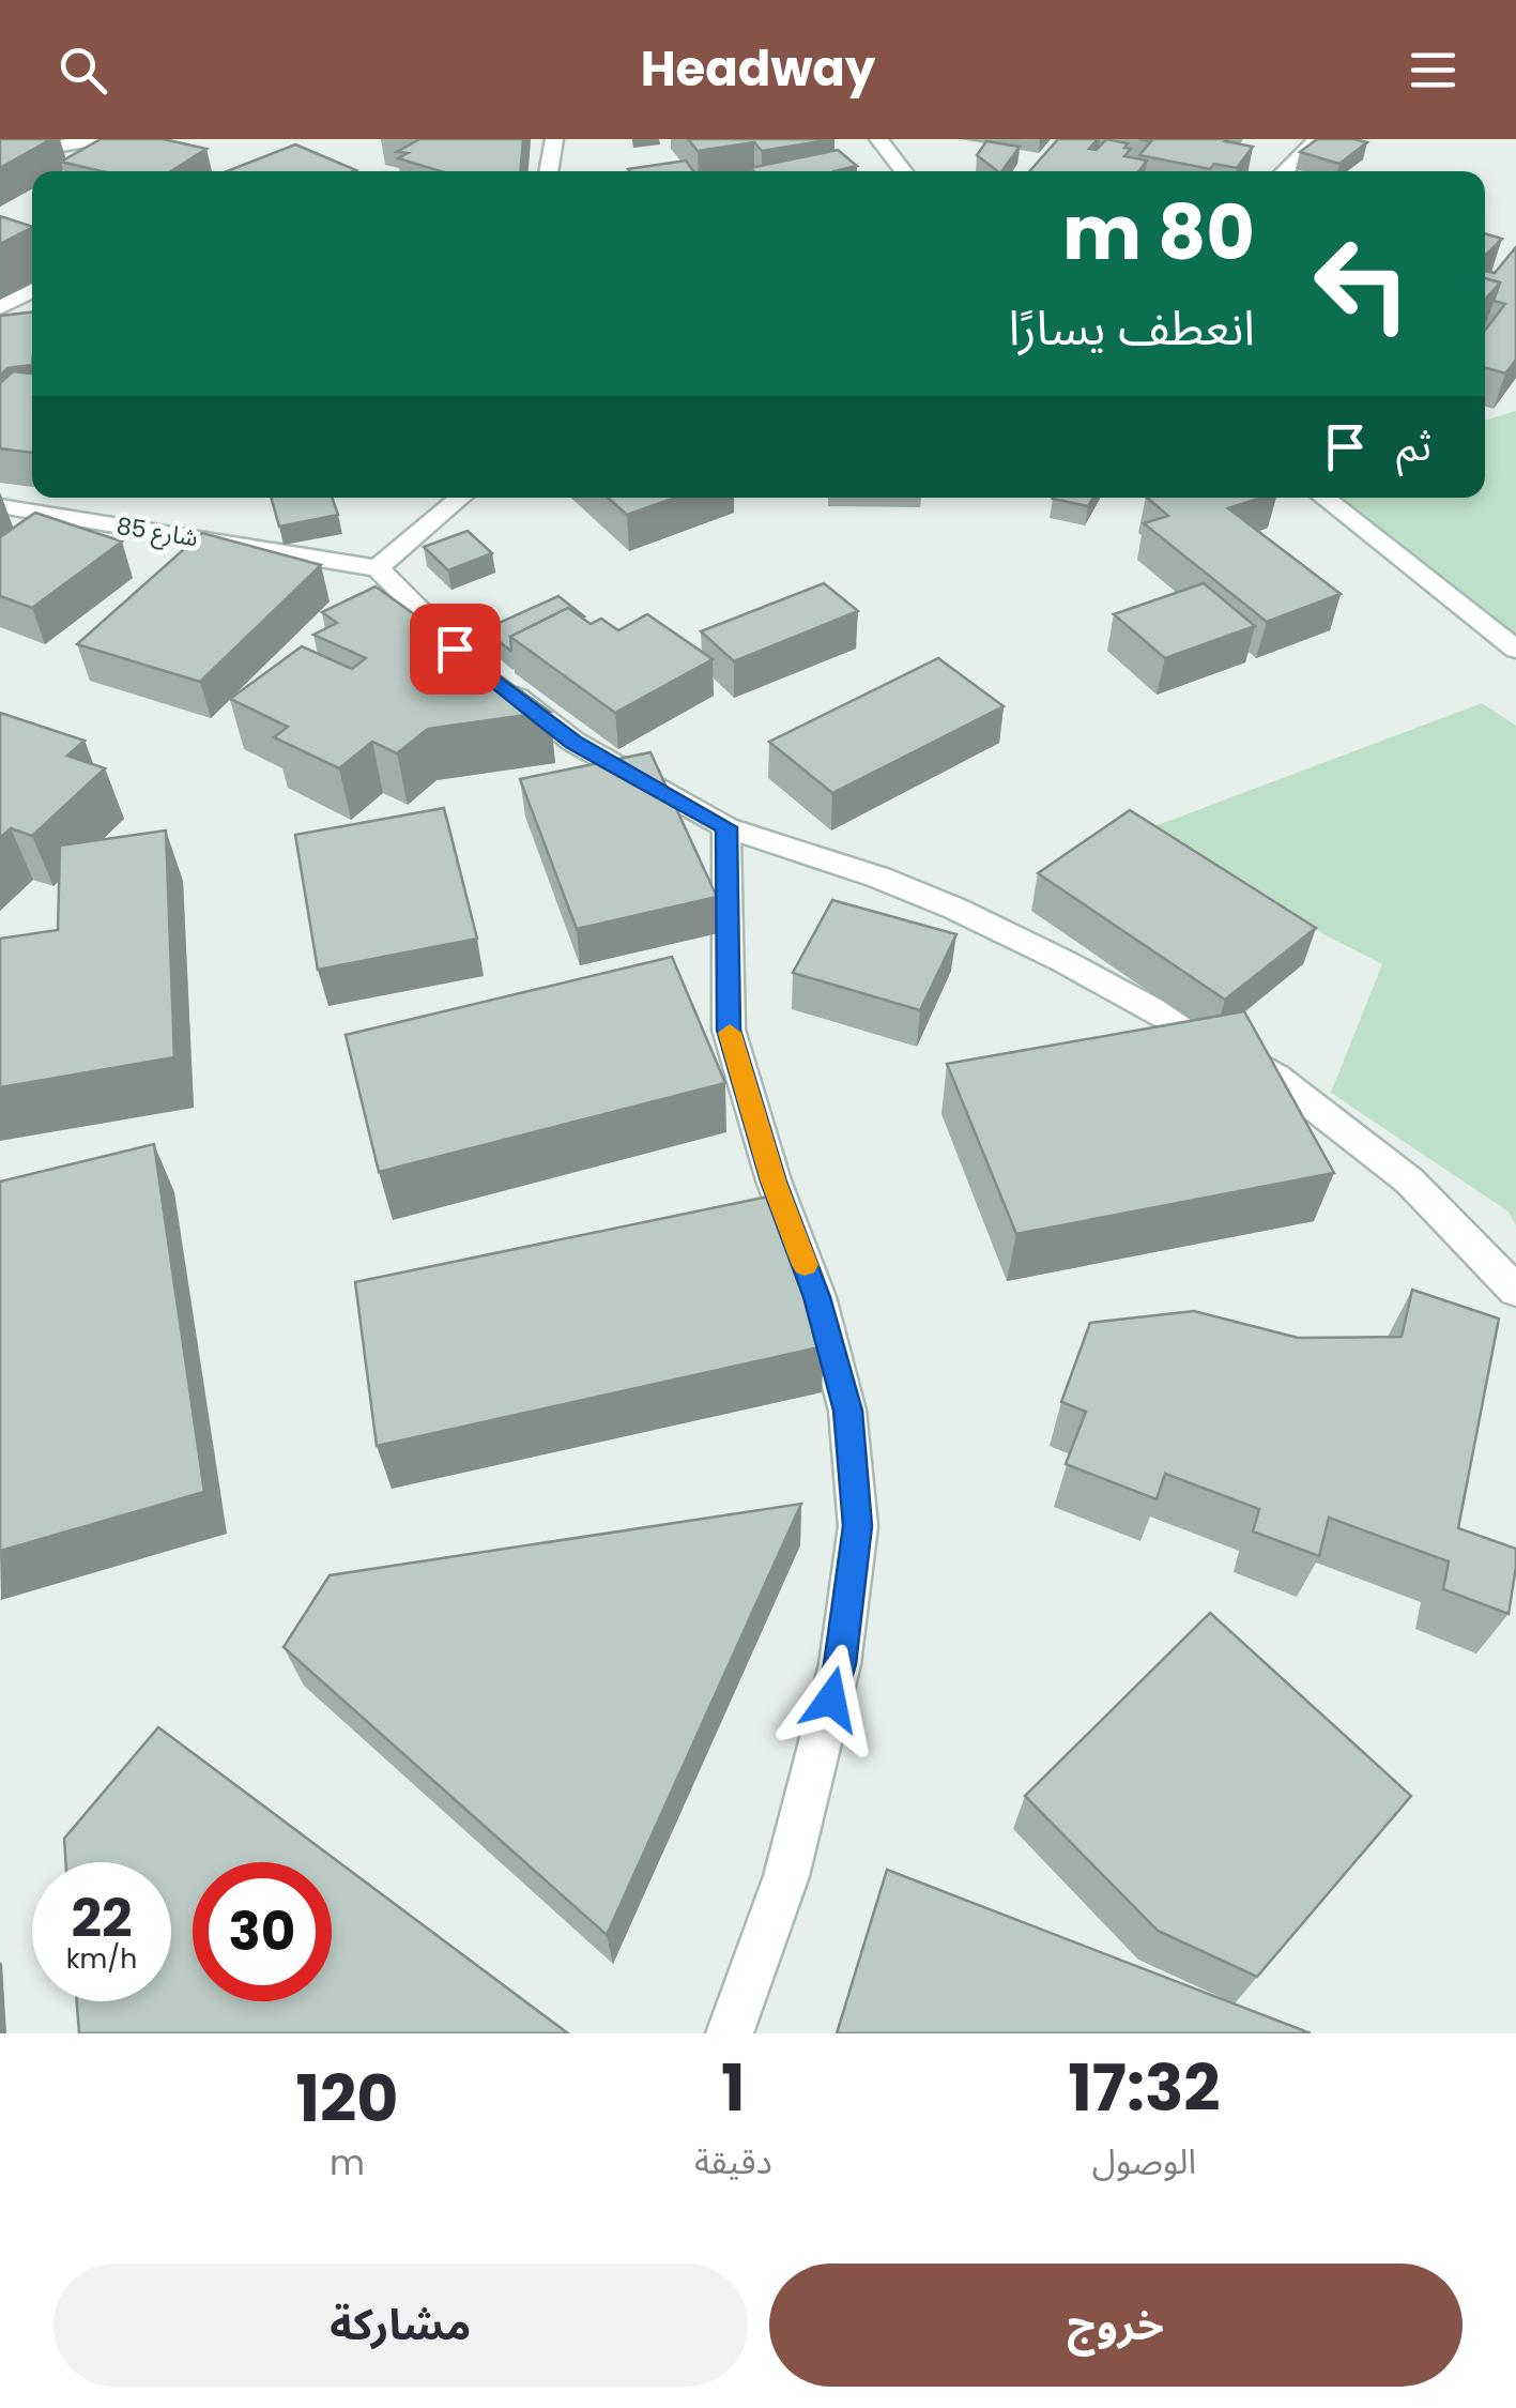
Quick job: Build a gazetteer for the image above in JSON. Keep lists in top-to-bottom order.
{
  "streets": {
    "street": ["شارع 85"]
  },
  "page": {
    "header": "Headway",
    "turn": ["80 m", "انعطف يسارًا"],
    "then": "ثم",
    "speed": "22 km/h",
    "limit": "30",
    "eta": [
      "17:32",
      "الوصول",
      "1",
      "دقيقة",
      "120",
      "m"
    ],
    "buttons": ["خروج", "مشاركة"]
  }
}
